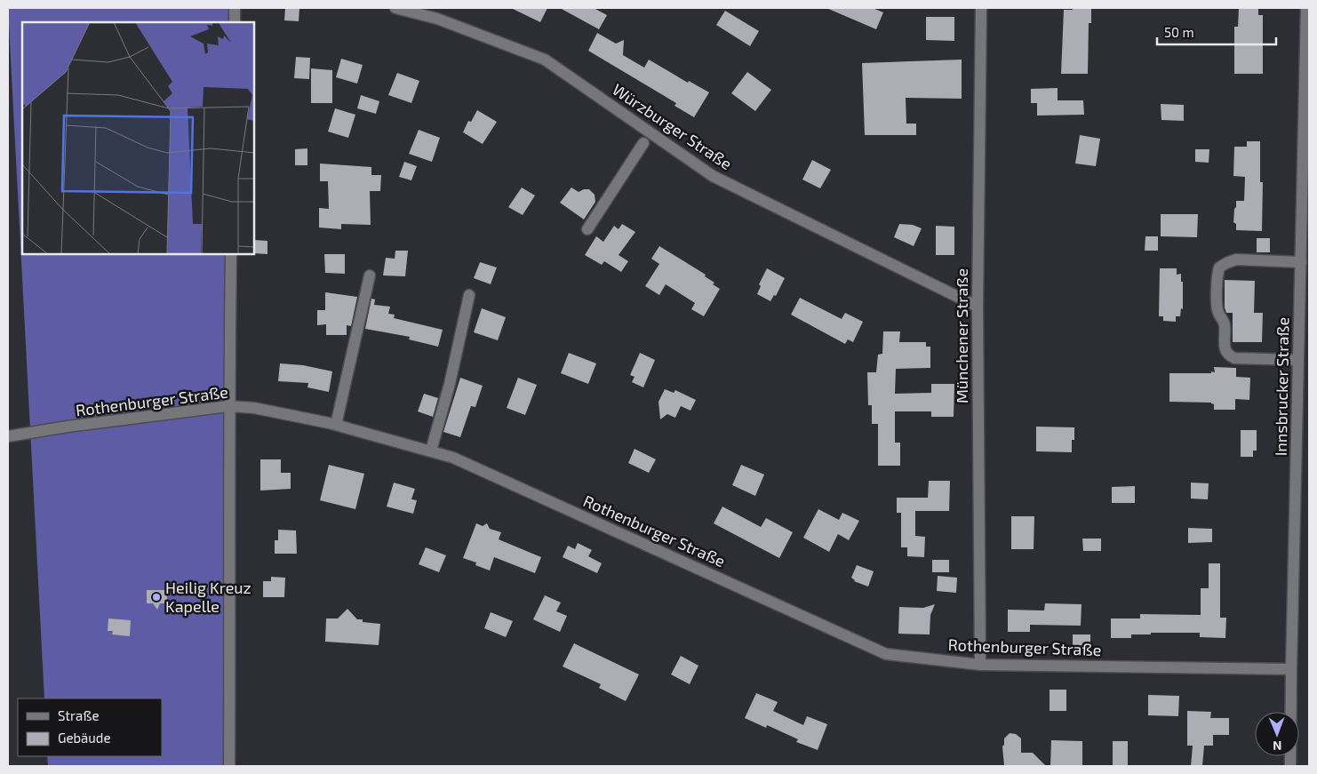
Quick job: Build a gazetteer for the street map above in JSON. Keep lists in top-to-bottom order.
{
  "streets": {
    "street": [
      "Würzburger Straße",
      "Münchener Straße",
      "Innsbrucker Straße",
      "Rothenburger Straße"
    ]
  },
  "crossings": [
    ["Würzburger Straße", "Münchener Straße"],
    ["Münchener Straße", "Rothenburger Straße"],
    ["Innsbrucker Straße", "Rothenburger Straße"]
  ],
  "places": ["Heilig Kreuz Kapelle"],
  "legend": ["Straße", "Gebäude"],
  "scale_bar": "50 m",
  "north": "bottom"
}
